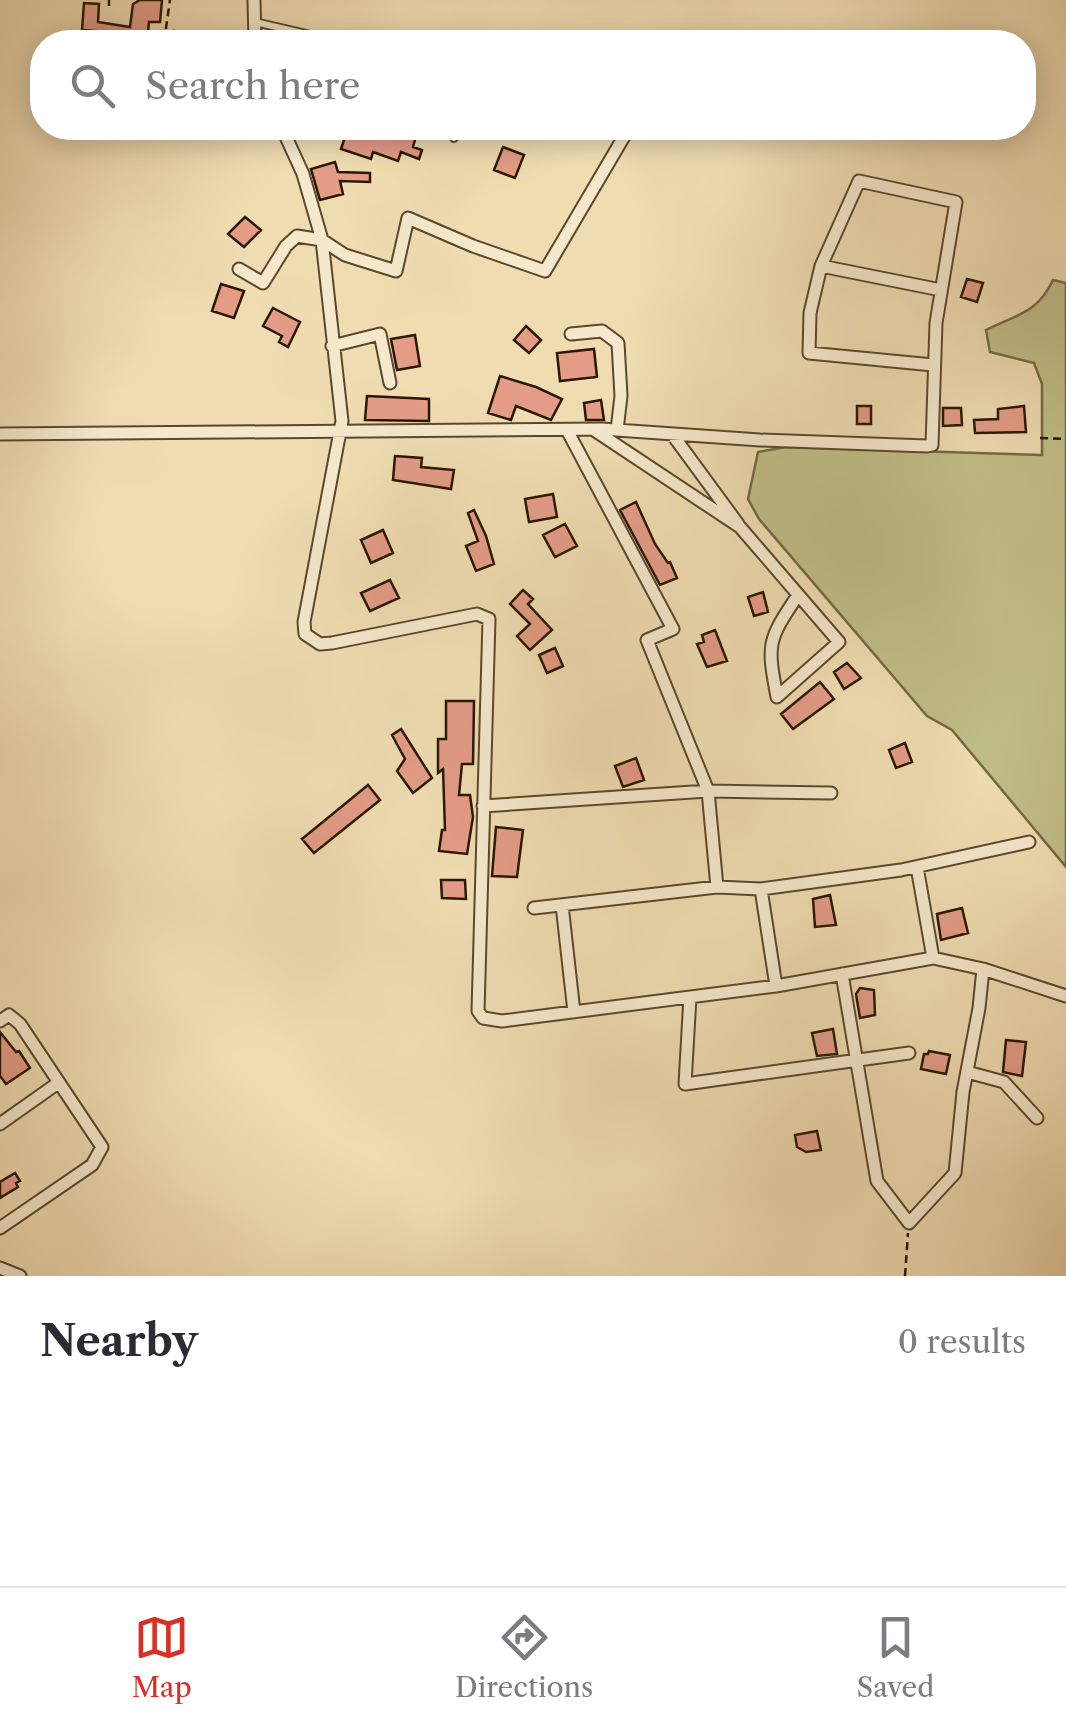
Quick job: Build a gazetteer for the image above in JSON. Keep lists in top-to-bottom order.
{
  "page": {
    "search": "Search here",
    "heading": ["Nearby", "0 results"],
    "nav": ["Map", "Directions", "Saved"]
  }
}
